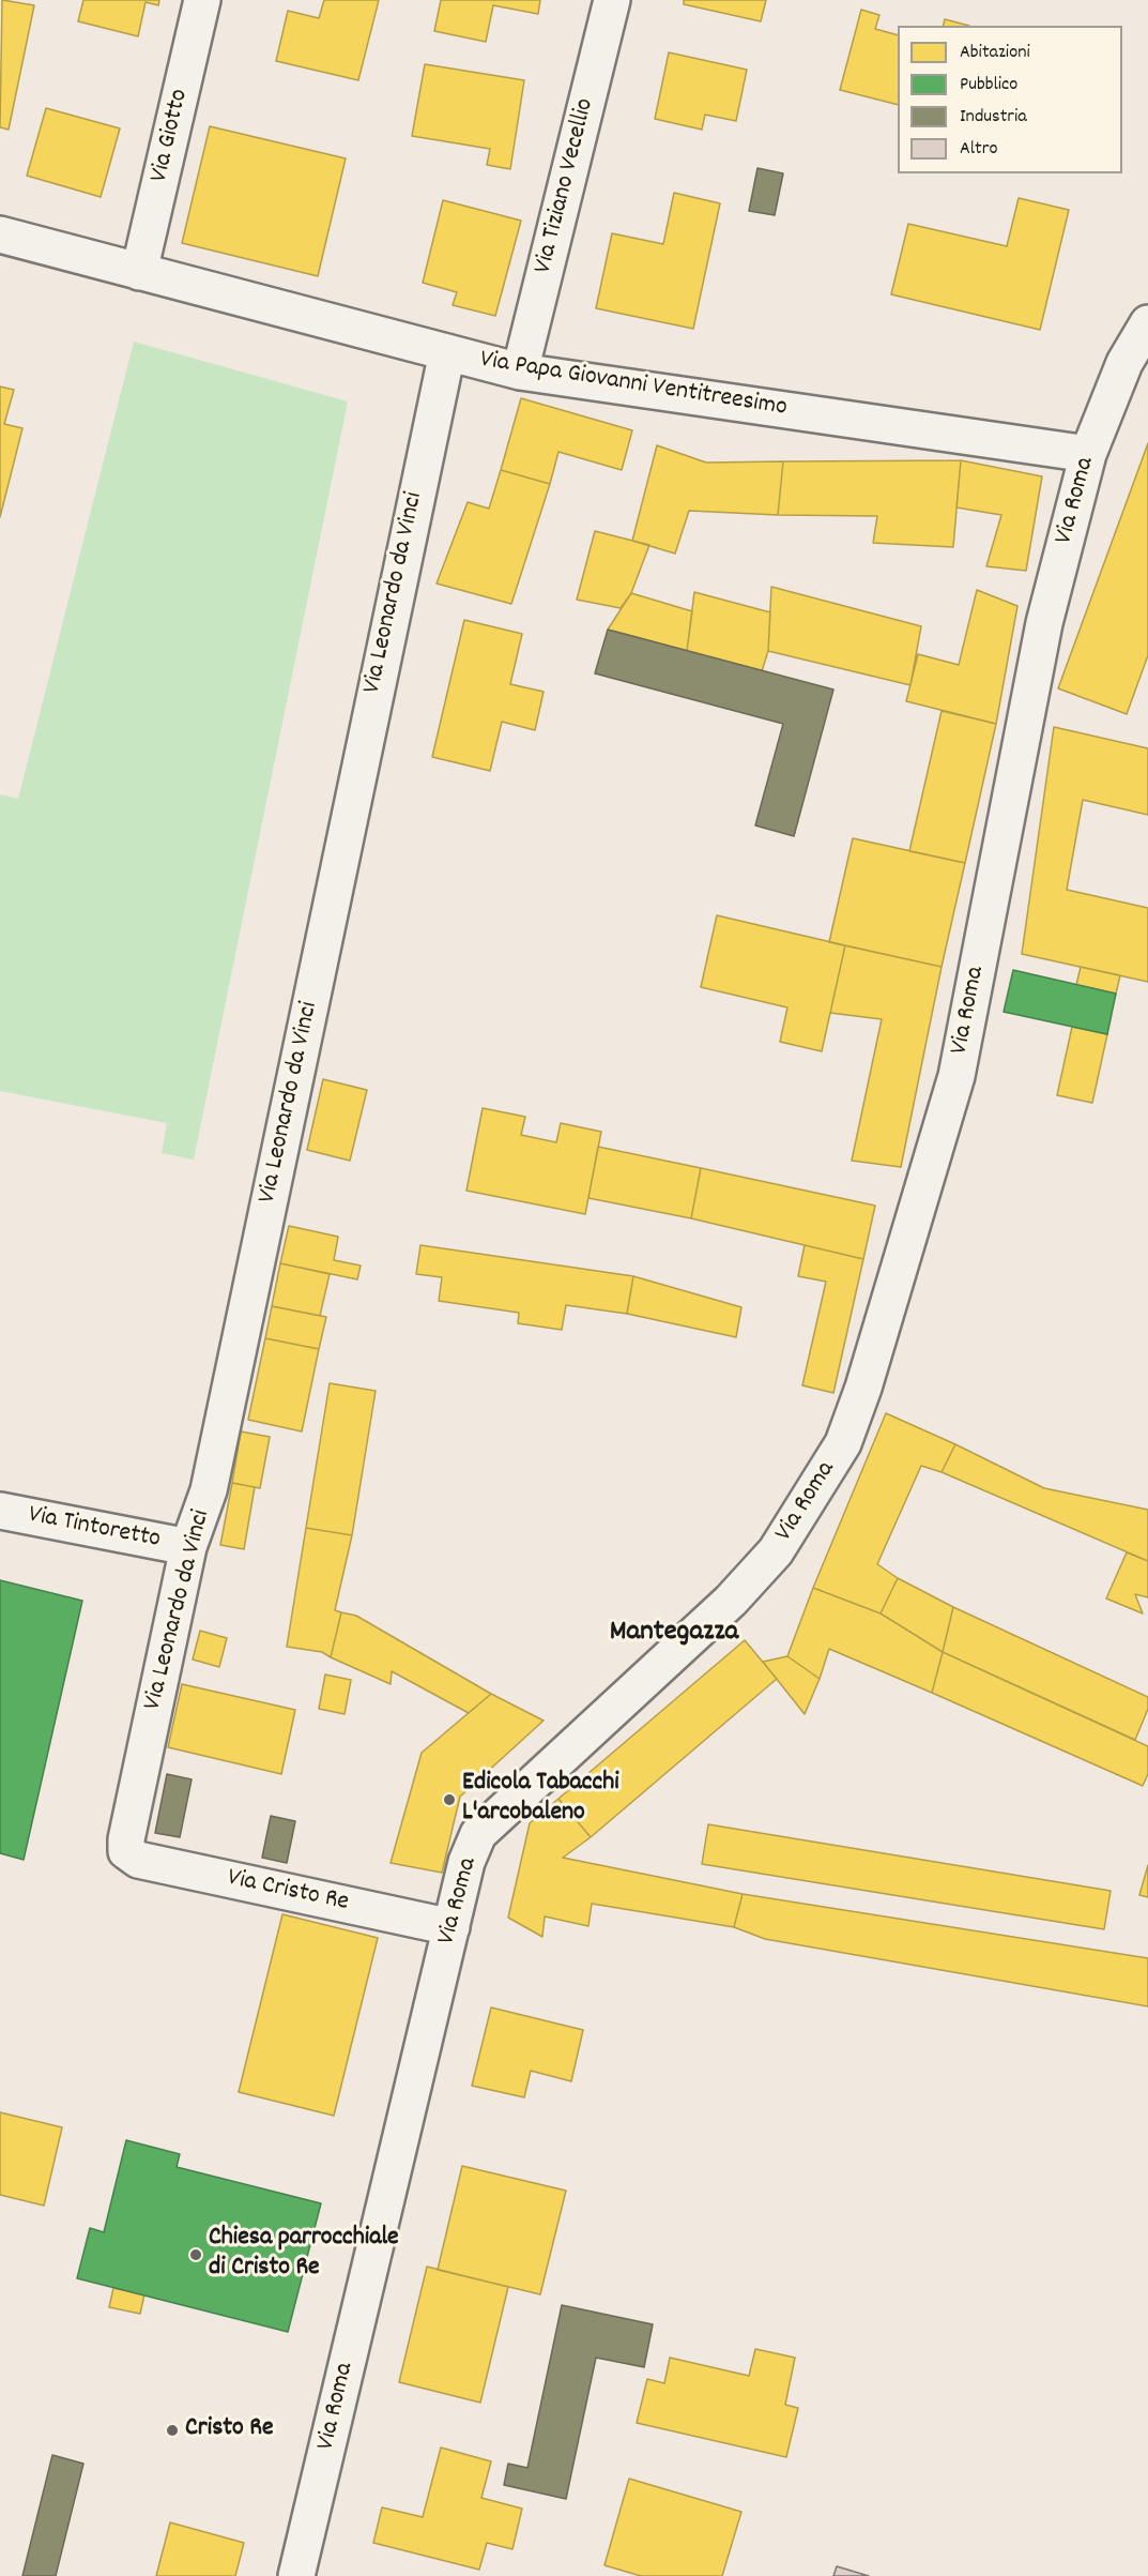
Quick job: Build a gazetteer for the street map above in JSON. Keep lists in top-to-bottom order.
{
  "streets": {
    "street": [
      "Via Giotto",
      "Via Tiziano Vecellio",
      "Via Papa Giovanni Ventitreesimo",
      "Via Roma",
      "Via Leonardo da Vinci",
      "Via Tintoretto",
      "Via Cristo Re"
    ]
  },
  "crossings": [
    ["Via Giotto", "Via Papa Giovanni Ventitreesimo"],
    ["Via Tiziano Vecellio", "Via Papa Giovanni Ventitreesimo"],
    ["Via Papa Giovanni Ventitreesimo", "Via Roma"],
    ["Via Papa Giovanni Ventitreesimo", "Via Leonardo da Vinci"],
    ["Via Roma", "Via Cristo Re"],
    ["Via Leonardo da Vinci", "Via Tintoretto"],
    ["Via Leonardo da Vinci", "Via Cristo Re"]
  ],
  "districts": ["Mantegazza"],
  "places": ["Edicola Tabacchi L'arcobaleno", "Chiesa parrocchiale di Cristo Re", "Cristo Re"],
  "legend": [
    "Abitazioni",
    "Pubblico",
    "Industria",
    "Altro"
  ]
}
